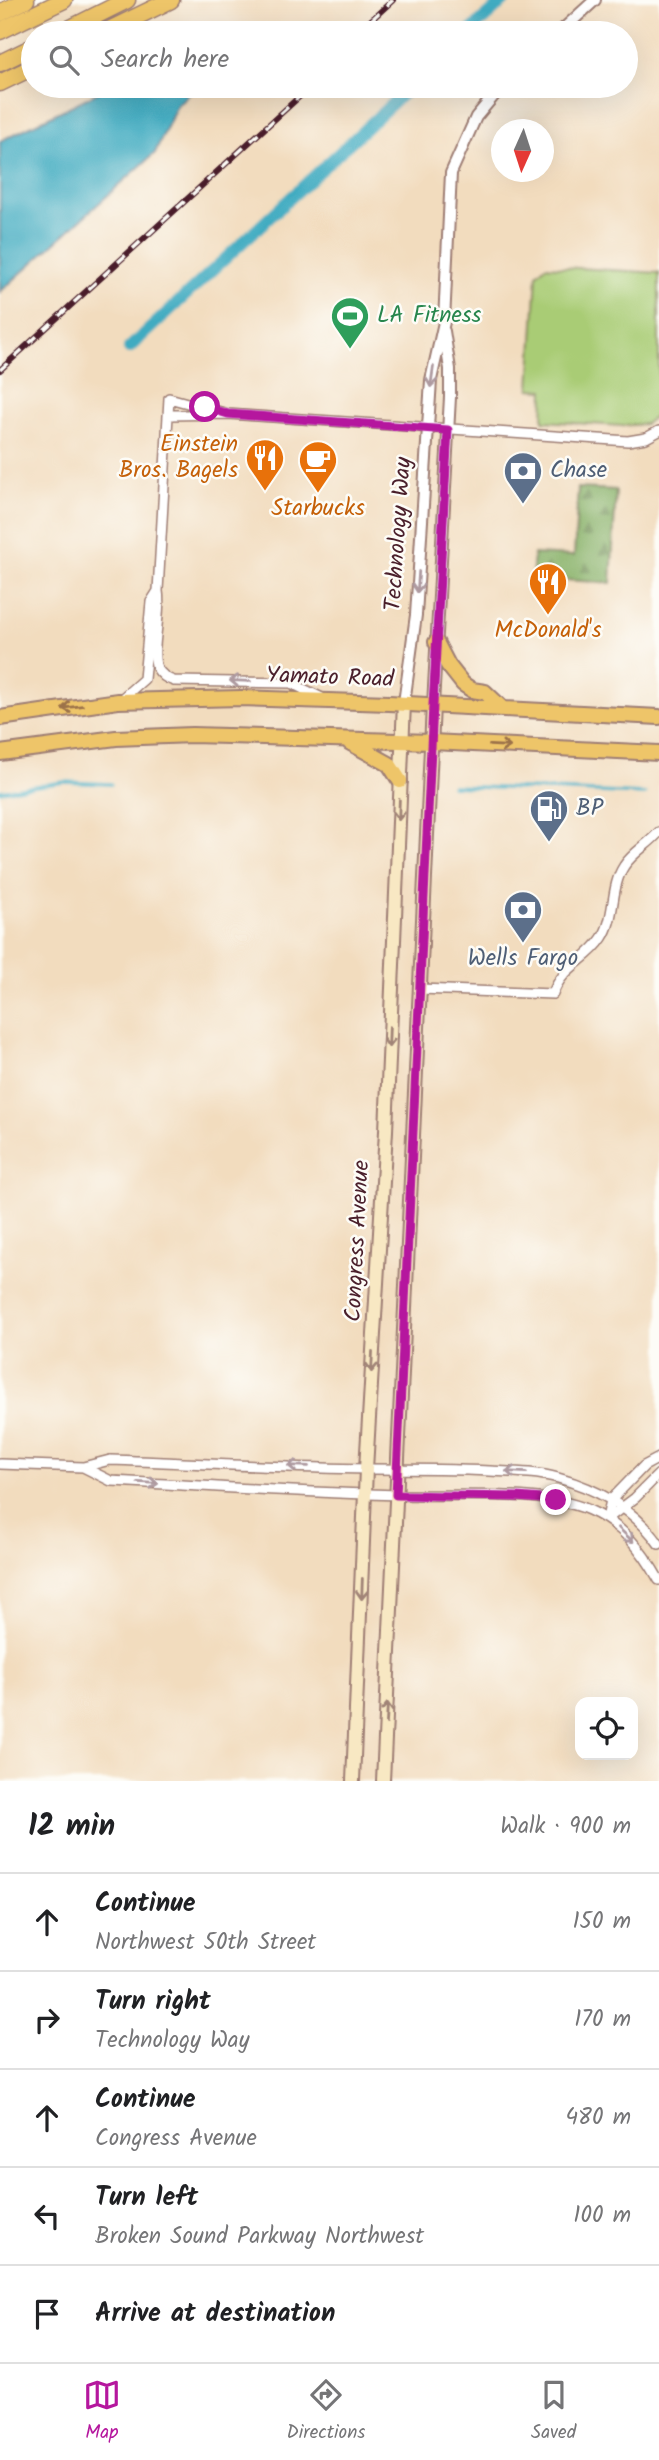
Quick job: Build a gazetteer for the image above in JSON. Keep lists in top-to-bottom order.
{
  "streets": {
    "main road": ["Yamato Road", "Congress Avenue"],
    "street": ["Technology Way"]
  },
  "crossings": [
    ["Technology Way", "Yamato Road"],
    ["Technology Way", "Congress Avenue"],
    ["Yamato Road", "Congress Avenue"]
  ],
  "places": {
    "sports": ["LA Fitness"],
    "restaurant": ["Einstein Bros. Bagels", "McDonald's"],
    "cafe": ["Starbucks"],
    "bank": ["Chase", "Wells Fargo"],
    "fuel station": ["BP"]
  },
  "north": "bottom",
  "page": {
    "search": "Search here",
    "heading": ["12 min", "Walk · 900 m"],
    "list": [
      ["Continue", "Northwest 50th Street", "150 m"],
      ["Turn right", "Technology Way", "170 m"],
      ["Continue", "Congress Avenue", "480 m"],
      ["Turn left", "Broken Sound Parkway Northwest", "100 m"],
      "Arrive at destination"
    ],
    "nav": ["Map", "Directions", "Saved"]
  }
}
